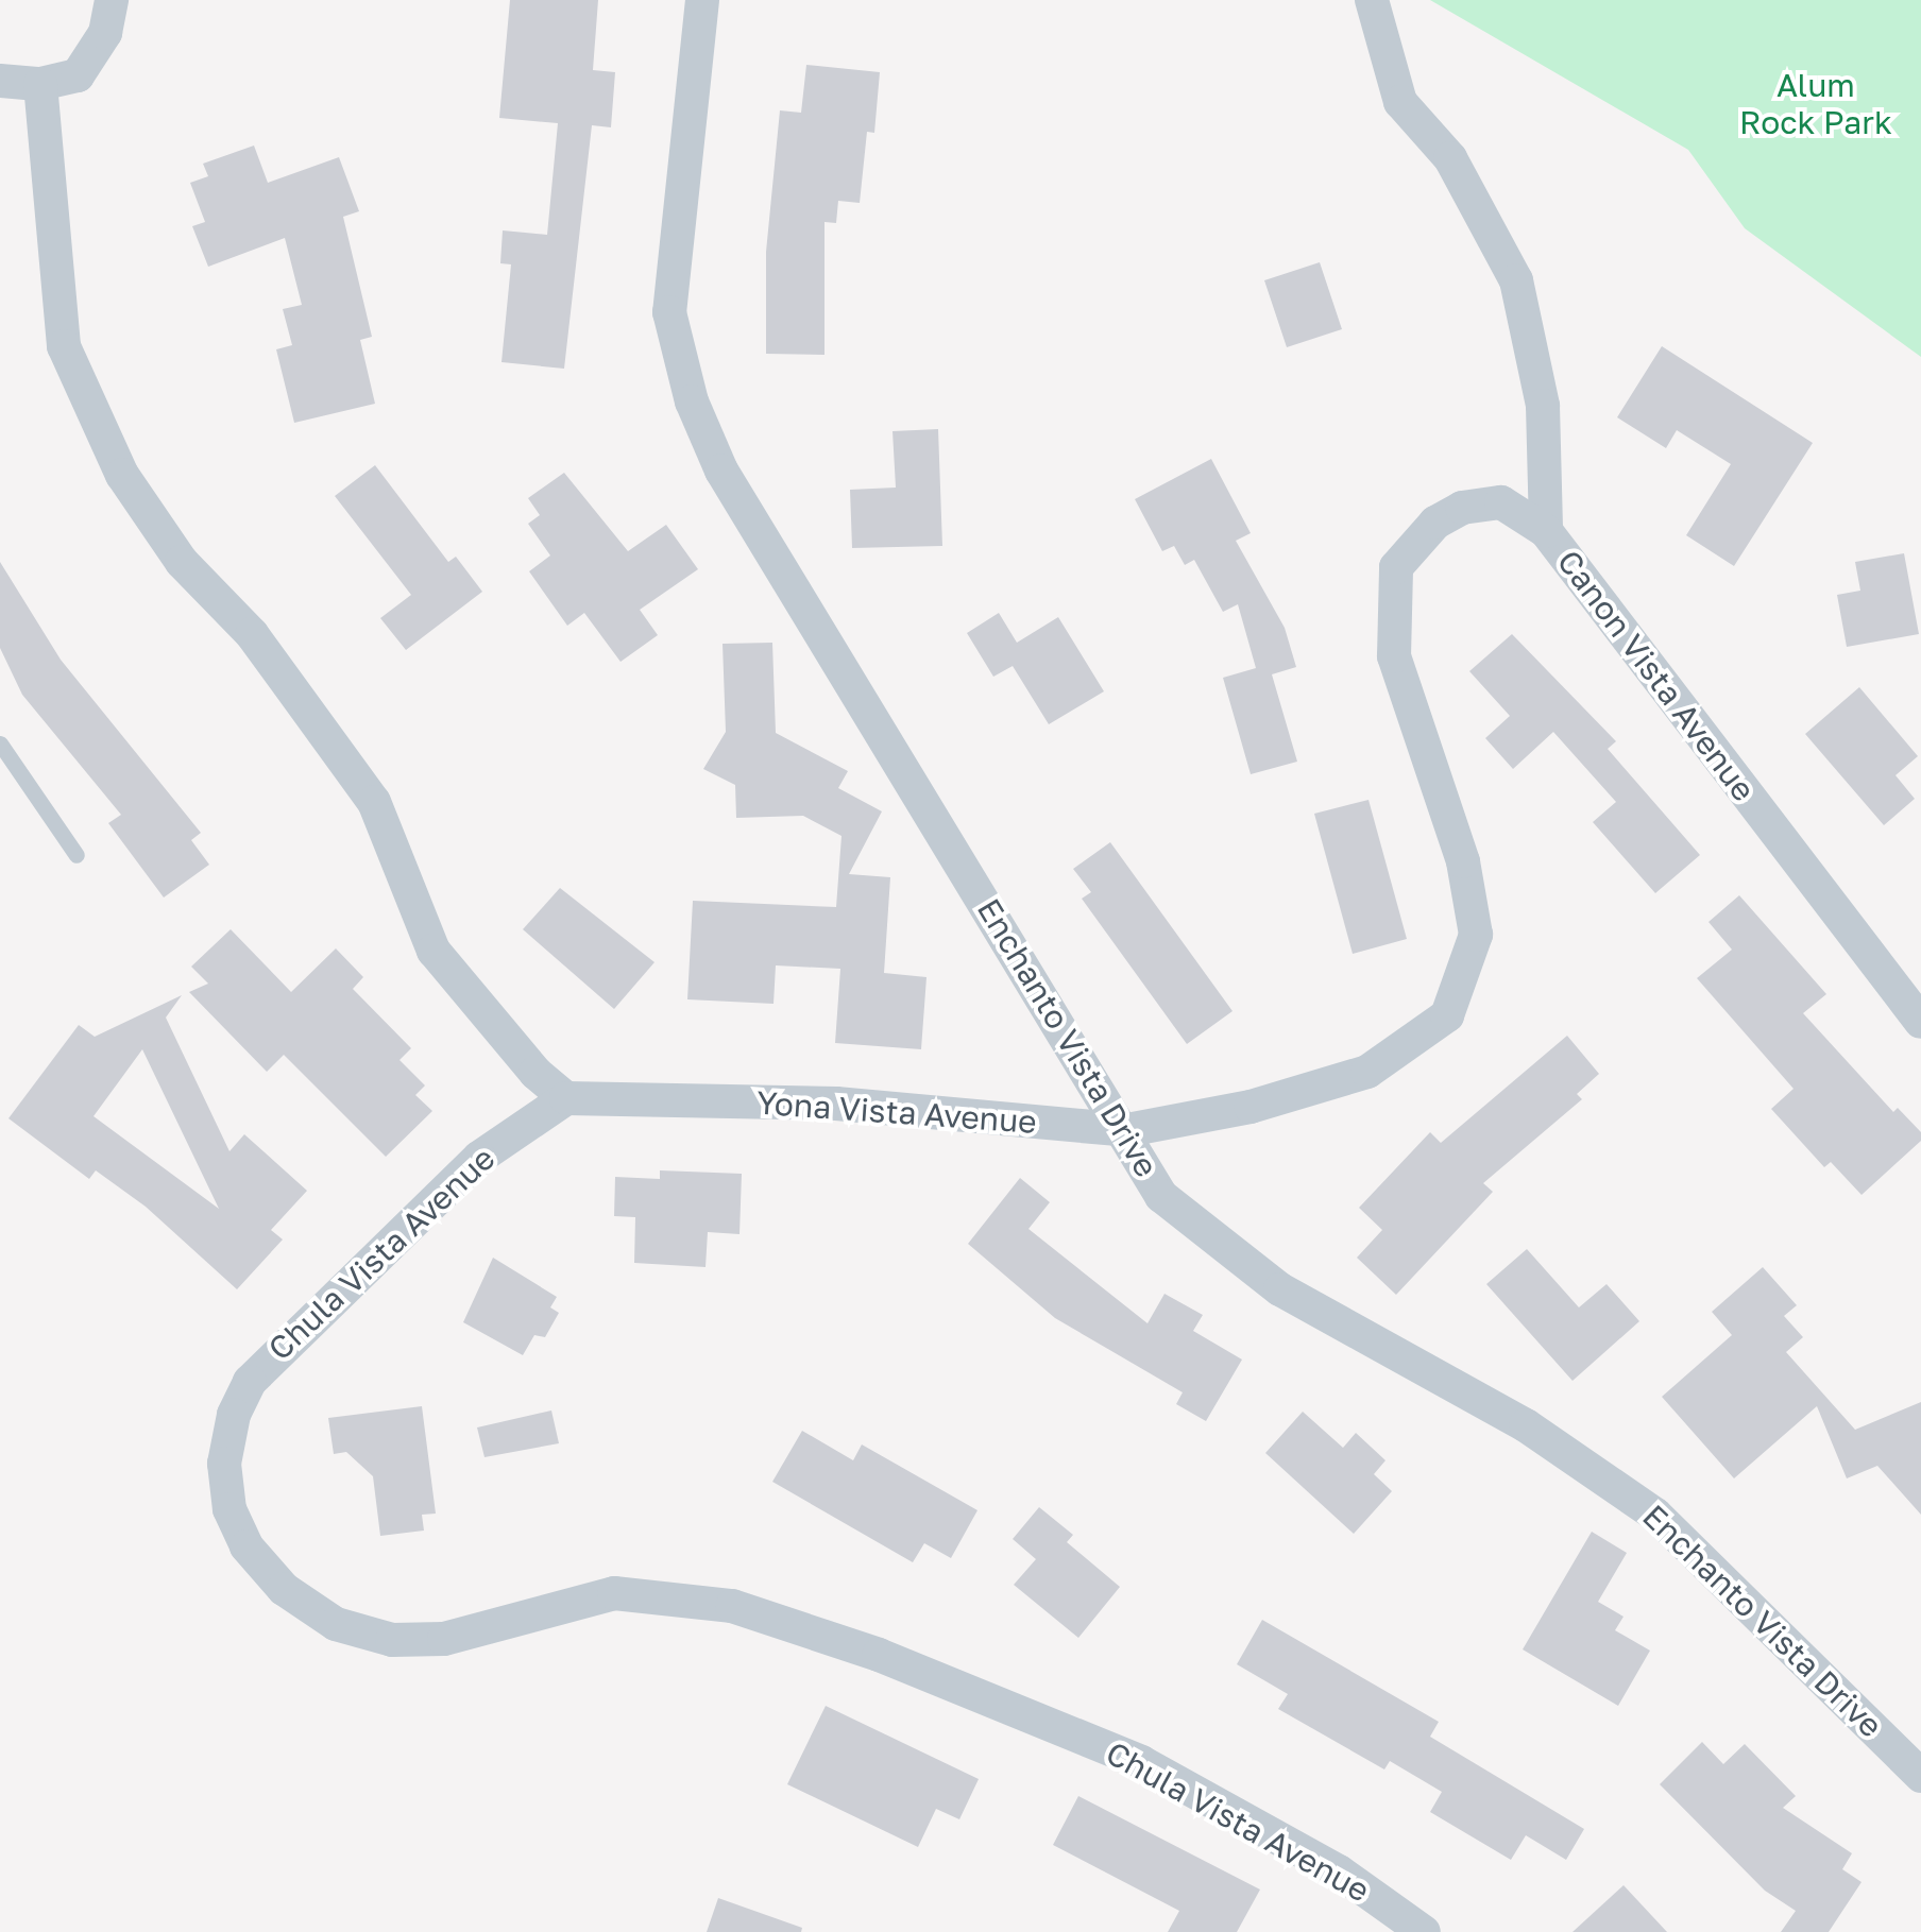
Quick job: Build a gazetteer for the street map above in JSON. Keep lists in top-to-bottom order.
{
  "streets": {
    "street": [
      "Canon Vista Avenue",
      "Enchanto Vista Drive",
      "Yona Vista Avenue",
      "Chula Vista Avenue"
    ]
  },
  "crossings": [
    ["Canon Vista Avenue", "Yona Vista Avenue"],
    ["Enchanto Vista Drive", "Yona Vista Avenue"],
    ["Yona Vista Avenue", "Chula Vista Avenue"]
  ],
  "parks": ["Alum Rock Park"]
}
